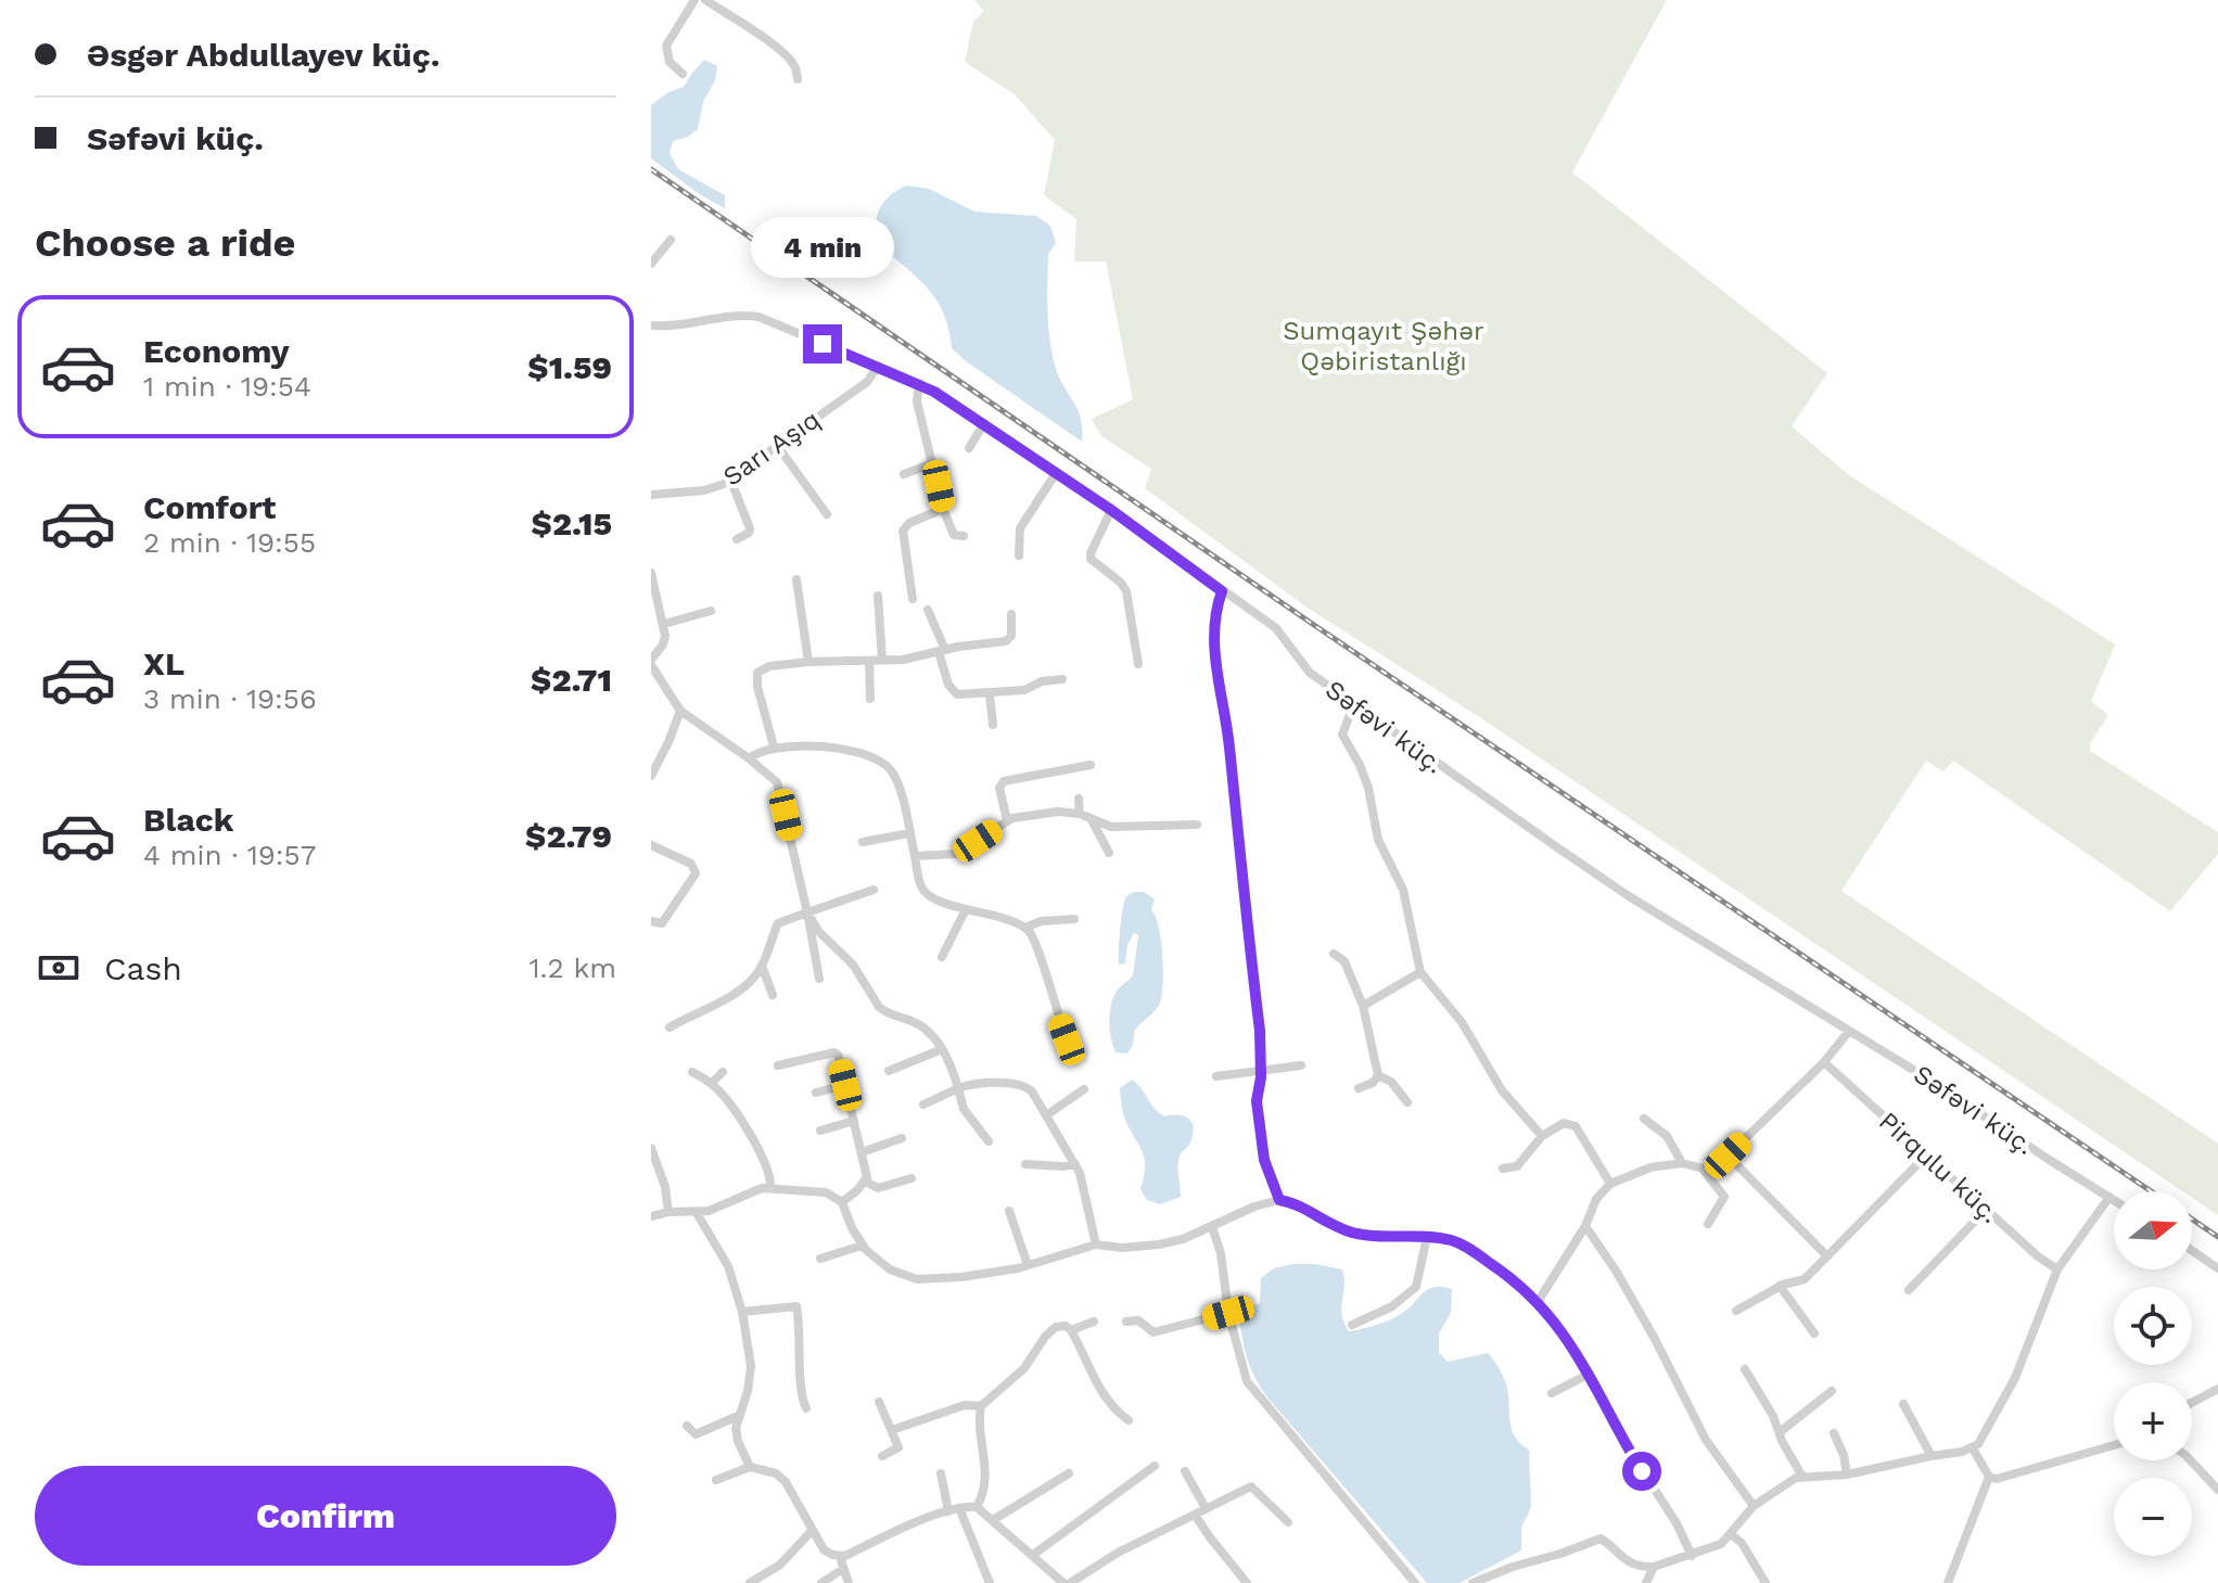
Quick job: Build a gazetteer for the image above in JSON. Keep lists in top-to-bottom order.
{
  "streets": {
    "street": ["Sarı Aşıq", "Səfəvi küç.", "Pirqulu küç."]
  },
  "crossings": [
    ["Sarı Aşıq", "Səfəvi küç."]
  ],
  "parks": ["Sumqayıt Şəhər Qəbiristanlığı"],
  "north": "right",
  "page": {
    "banner": ["Əsgər Abdullayev küç.", "Səfəvi küç."],
    "heading": "Choose a ride",
    "bubble": "4 min",
    "list": [
      {
        "name": "Economy",
        "note": "1 min · 19:54",
        "value": "$1.59"
      },
      {
        "name": "Comfort",
        "note": "2 min · 19:55",
        "value": "$2.15"
      },
      {
        "name": "XL",
        "note": "3 min · 19:56",
        "value": "$2.71"
      },
      {
        "name": "Black",
        "note": "4 min · 19:57",
        "value": "$2.79"
      }
    ],
    "pay": ["Cash", "1.2 km"],
    "map_buttons": ["+", "−"],
    "buttons": "Confirm"
  }
}
